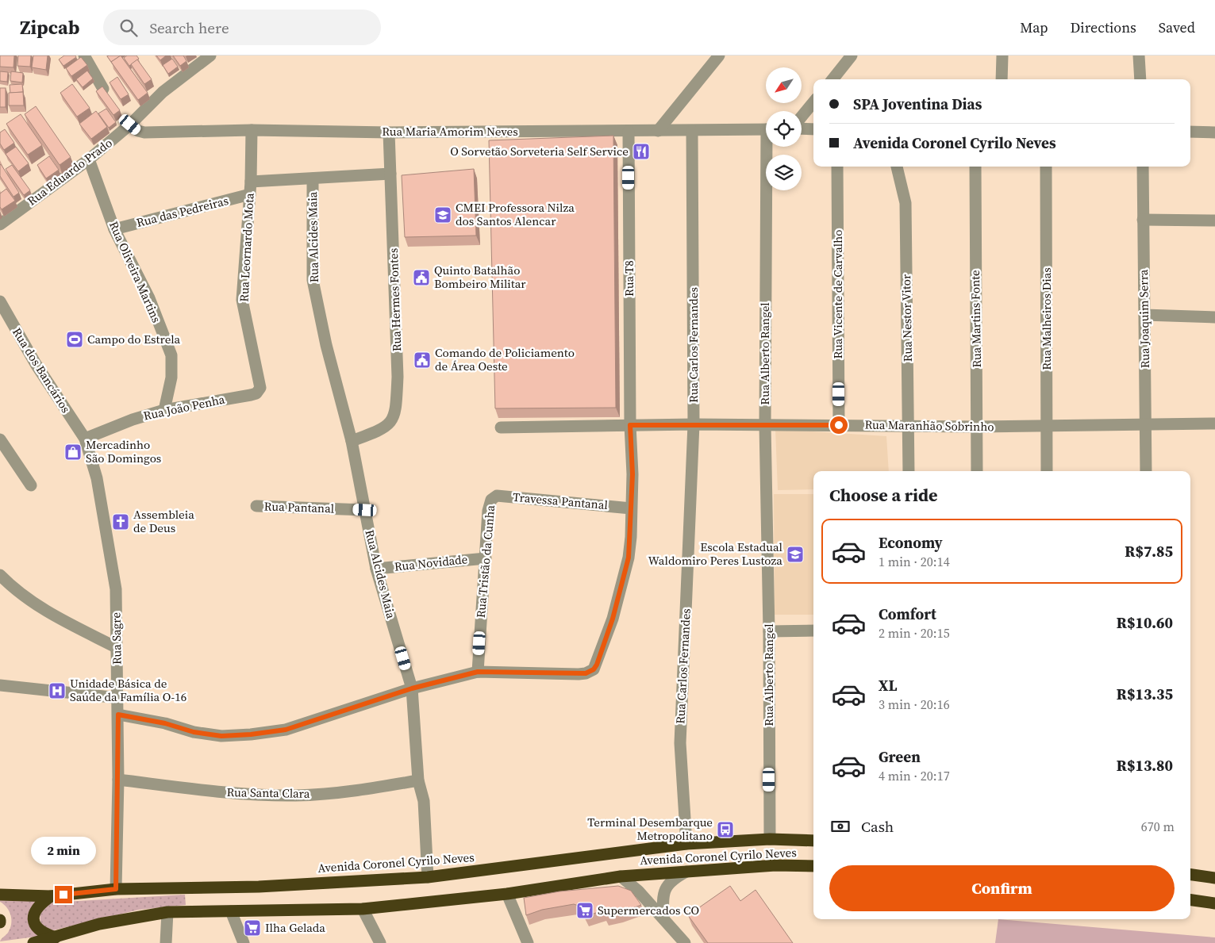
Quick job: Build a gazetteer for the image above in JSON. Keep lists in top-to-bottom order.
{
  "streets": {
    "highway": ["Avenida Coronel Cyrilo Neves"],
    "street": [
      "Rua Maria Amorim Neves",
      "Rua Eduardo Prado",
      "Rua das Pedreiras",
      "Rua Alcides Maia",
      "Rua Leornardo Mota",
      "Rua Oliveira Martins",
      "Rua T8",
      "Rua Vicente de Carvalho",
      "Rua Hermes Fontes",
      "Rua Nestor Vitor",
      "Rua Martins Fonte",
      "Rua Malheiros Dias",
      "Rua Joaquim Serra",
      "Rua Carlos Fernandes",
      "Rua Alberto Rangel",
      "Rua dos Bancários",
      "Rua João Penha",
      "Rua Maranhão Sobrinho",
      "Travessa Pantanal",
      "Rua Pantanal",
      "Rua Tristão da Cunha",
      "Rua Novidade",
      "Rua Sagre",
      "Rua Santa Clara"
    ]
  },
  "crossings": [
    ["Rua Maria Amorim Neves", "Rua Eduardo Prado"],
    ["Rua Maria Amorim Neves", "Rua Leornardo Mota"],
    ["Rua Maria Amorim Neves", "Rua T8"],
    ["Rua Maria Amorim Neves", "Rua Hermes Fontes"],
    ["Rua Maria Amorim Neves", "Rua Carlos Fernandes"],
    ["Rua Eduardo Prado", "Rua Oliveira Martins"],
    ["Rua das Pedreiras", "Rua Leornardo Mota"],
    ["Rua das Pedreiras", "Rua Oliveira Martins"],
    ["Rua Alcides Maia", "Rua Hermes Fontes"],
    ["Rua Alcides Maia", "Rua Pantanal"],
    ["Rua Alcides Maia", "Rua Novidade"],
    ["Rua Alcides Maia", "Rua Santa Clara"],
    ["Rua Alcides Maia", "Avenida Coronel Cyrilo Neves"],
    ["Rua Leornardo Mota", "Rua João Penha"],
    ["Rua Oliveira Martins", "Rua João Penha"],
    ["Rua T8", "Rua Maranhão Sobrinho"],
    ["Rua T8", "Travessa Pantanal"],
    ["Rua T8", "Rua Tristão da Cunha"],
    ["Rua Vicente de Carvalho", "Rua Maranhão Sobrinho"],
    ["Rua Nestor Vitor", "Rua Maranhão Sobrinho"],
    ["Rua Martins Fonte", "Rua Maranhão Sobrinho"],
    ["Rua Malheiros Dias", "Rua Maranhão Sobrinho"],
    ["Rua Joaquim Serra", "Rua Maranhão Sobrinho"],
    ["Rua Carlos Fernandes", "Rua Maranhão Sobrinho"],
    ["Rua Carlos Fernandes", "Avenida Coronel Cyrilo Neves"],
    ["Rua Alberto Rangel", "Rua Maranhão Sobrinho"],
    ["Rua Alberto Rangel", "Avenida Coronel Cyrilo Neves"],
    ["Rua dos Bancários", "Rua João Penha"],
    ["Rua dos Bancários", "Rua Sagre"],
    ["Rua João Penha", "Rua Sagre"],
    ["Travessa Pantanal", "Rua Tristão da Cunha"],
    ["Rua Tristão da Cunha", "Rua Novidade"],
    ["Rua Sagre", "Rua Santa Clara"],
    ["Rua Sagre", "Avenida Coronel Cyrilo Neves"]
  ],
  "places": {
    "restaurant": ["O Sorvetão Sorveteria Self Service"],
    "school or university": ["CMEI Professora Nilza dos Santos Alencar", "Escola Estadual Waldomiro Peres Lustoza"],
    "public building": ["Quinto Batalhão Bombeiro Militar", "Comando de Policiamento de Área Oeste"],
    "sports": ["Campo do Estrela"],
    "shop": ["Mercadinho São Domingos"],
    "church": ["Assembleia de Deus"],
    "hospital": ["Unidade Básica de Saúde da Família O-16"],
    "bus stop": ["Terminal Desembarque Metropolitano"],
    "supermarket": ["Supermercados CO", "Ilha Gelada"]
  },
  "north": "bottom left",
  "page": {
    "header": "Zipcab",
    "search": "Search here",
    "nav": ["Map", "Directions", "Saved"],
    "banner": ["SPA Joventina Dias", "Avenida Coronel Cyrilo Neves"],
    "heading": "Choose a ride",
    "list": [
      {
        "name": "Economy",
        "note": "1 min · 20:14",
        "value": "R$7.85"
      },
      {
        "name": "Comfort",
        "note": "2 min · 20:15",
        "value": "R$10.60"
      },
      {
        "name": "XL",
        "note": "3 min · 20:16",
        "value": "R$13.35"
      },
      {
        "name": "Green",
        "note": "4 min · 20:17",
        "value": "R$13.80"
      }
    ],
    "pay": ["Cash", "670 m"],
    "bubble": "2 min",
    "buttons": "Confirm"
  }
}
